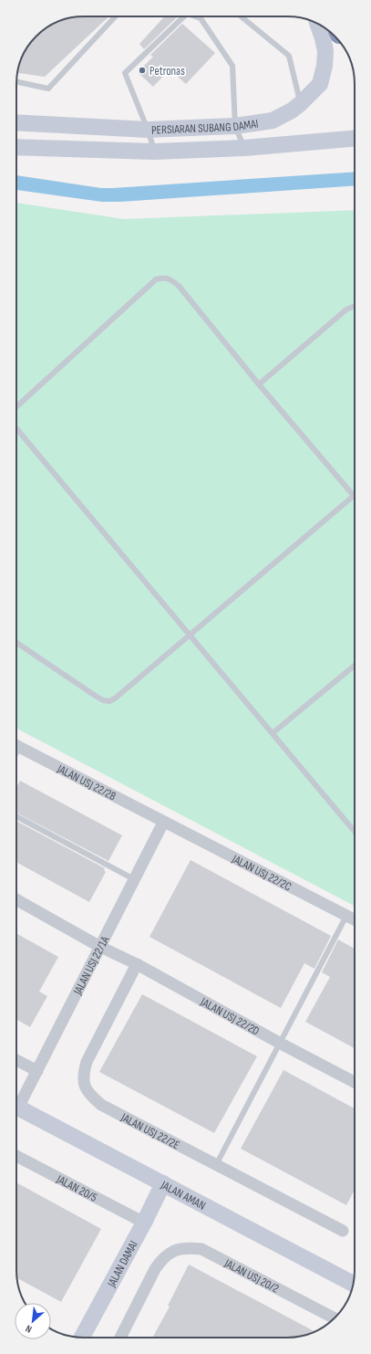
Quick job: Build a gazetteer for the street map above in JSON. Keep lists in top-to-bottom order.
{
  "streets": {
    "street": [
      "PERSIARAN SUBANG DAMAI",
      "JALAN USJ 22/2B",
      "JALAN USJ 22/2C",
      "JALAN USJ 22/1A",
      "JALAN USJ 22/2D",
      "JALAN USJ 22/2E",
      "JALAN 20/5",
      "JALAN AMAN",
      "JALAN DAMAI",
      "JALAN USJ 20/2"
    ]
  },
  "crossings": [
    ["JALAN USJ 22/2B", "JALAN USJ 22/2C"],
    ["JALAN USJ 22/2B", "JALAN USJ 22/1A"],
    ["JALAN USJ 22/2C", "JALAN USJ 22/1A"],
    ["JALAN USJ 22/1A", "JALAN USJ 22/2D"],
    ["JALAN USJ 22/2D", "JALAN USJ 22/2E"],
    ["JALAN 20/5", "JALAN DAMAI"],
    ["JALAN AMAN", "JALAN DAMAI"]
  ],
  "places": ["Petronas"],
  "north": "bottom left"
}
